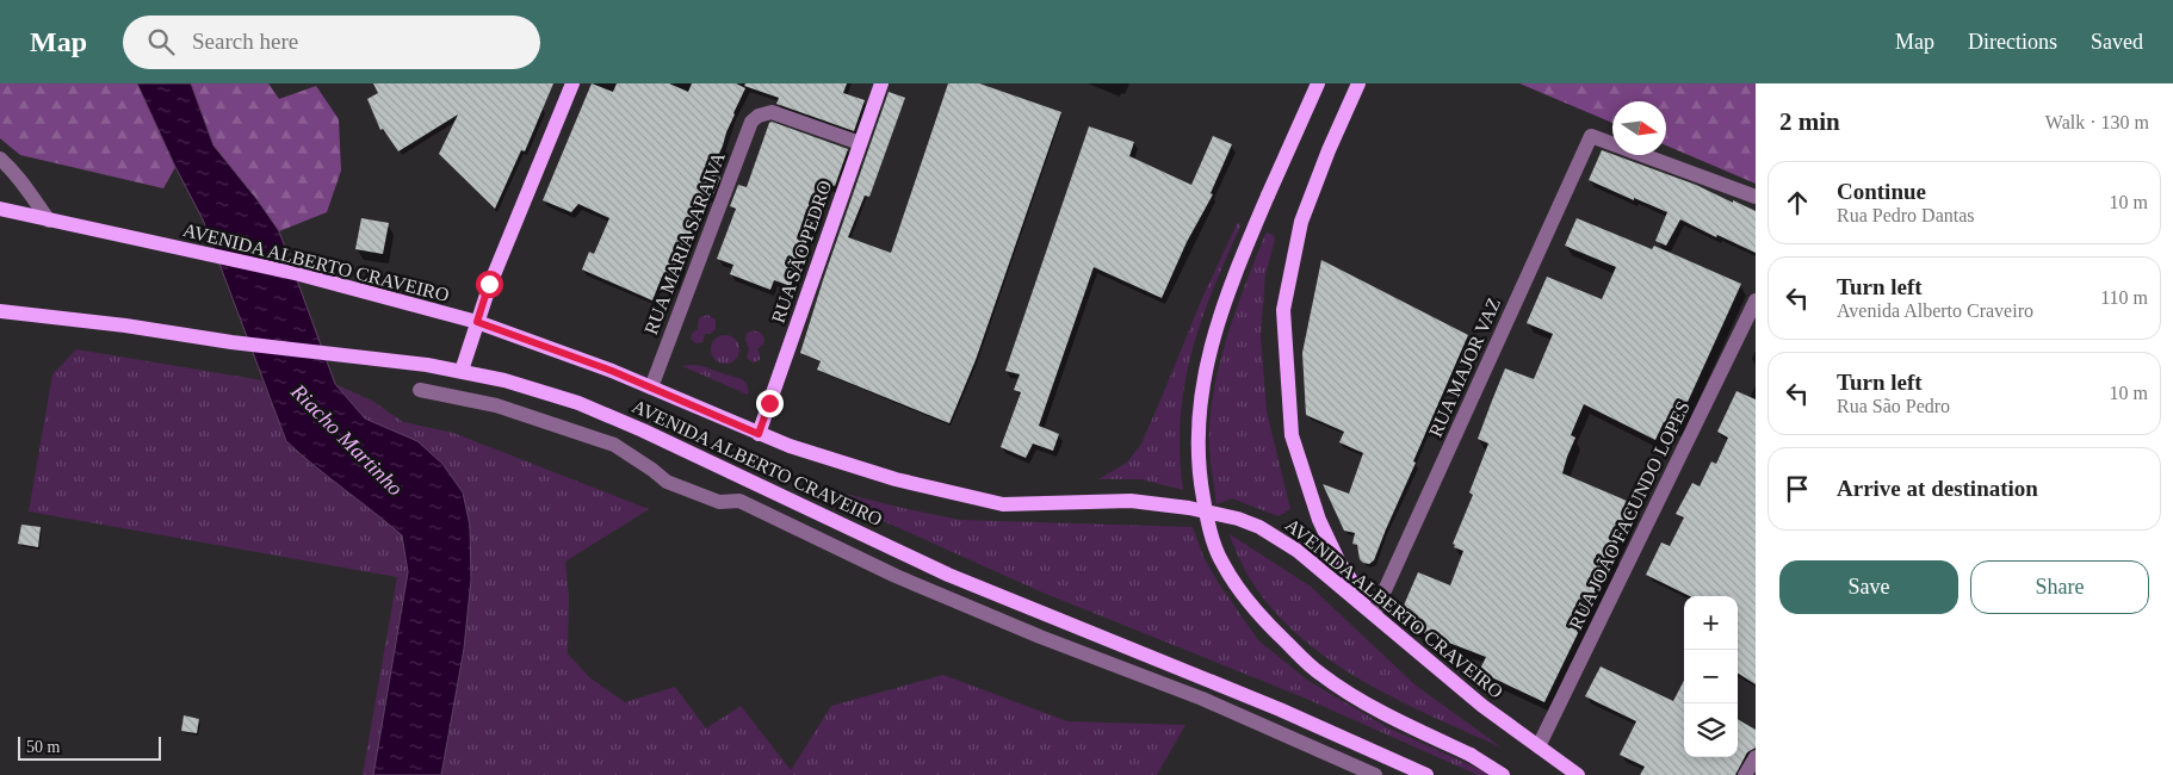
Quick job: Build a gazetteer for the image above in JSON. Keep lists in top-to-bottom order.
{
  "streets": {
    "main road": ["RUA SÃO PEDRO", "AVENIDA ALBERTO CRAVEIRO"],
    "street": ["RUA MARIA SARAIVA", "RUA MAJOR VAZ", "RUA JOÃO FACUNDO LOPES"]
  },
  "crossings": [
    ["RUA MARIA SARAIVA", "RUA SÃO PEDRO"],
    ["RUA MARIA SARAIVA", "AVENIDA ALBERTO CRAVEIRO"],
    ["RUA SÃO PEDRO", "AVENIDA ALBERTO CRAVEIRO"],
    ["AVENIDA ALBERTO CRAVEIRO", "RUA MAJOR VAZ"],
    ["AVENIDA ALBERTO CRAVEIRO", "RUA JOÃO FACUNDO LOPES"]
  ],
  "water": ["Riacho Martinho"],
  "scale_bar": "50 m",
  "north": "right",
  "page": {
    "header": "Map",
    "search": "Search here",
    "nav": ["Map", "Directions", "Saved"],
    "heading": ["2 min", "Walk · 130 m"],
    "list": [
      ["Continue", "Rua Pedro Dantas", "10 m"],
      ["Turn left", "Avenida Alberto Craveiro", "110 m"],
      ["Turn left", "Rua São Pedro", "10 m"],
      "Arrive at destination"
    ],
    "buttons": ["Save", "Share"],
    "map_buttons": ["+", "−"],
    "scale": "50 m"
  }
}
